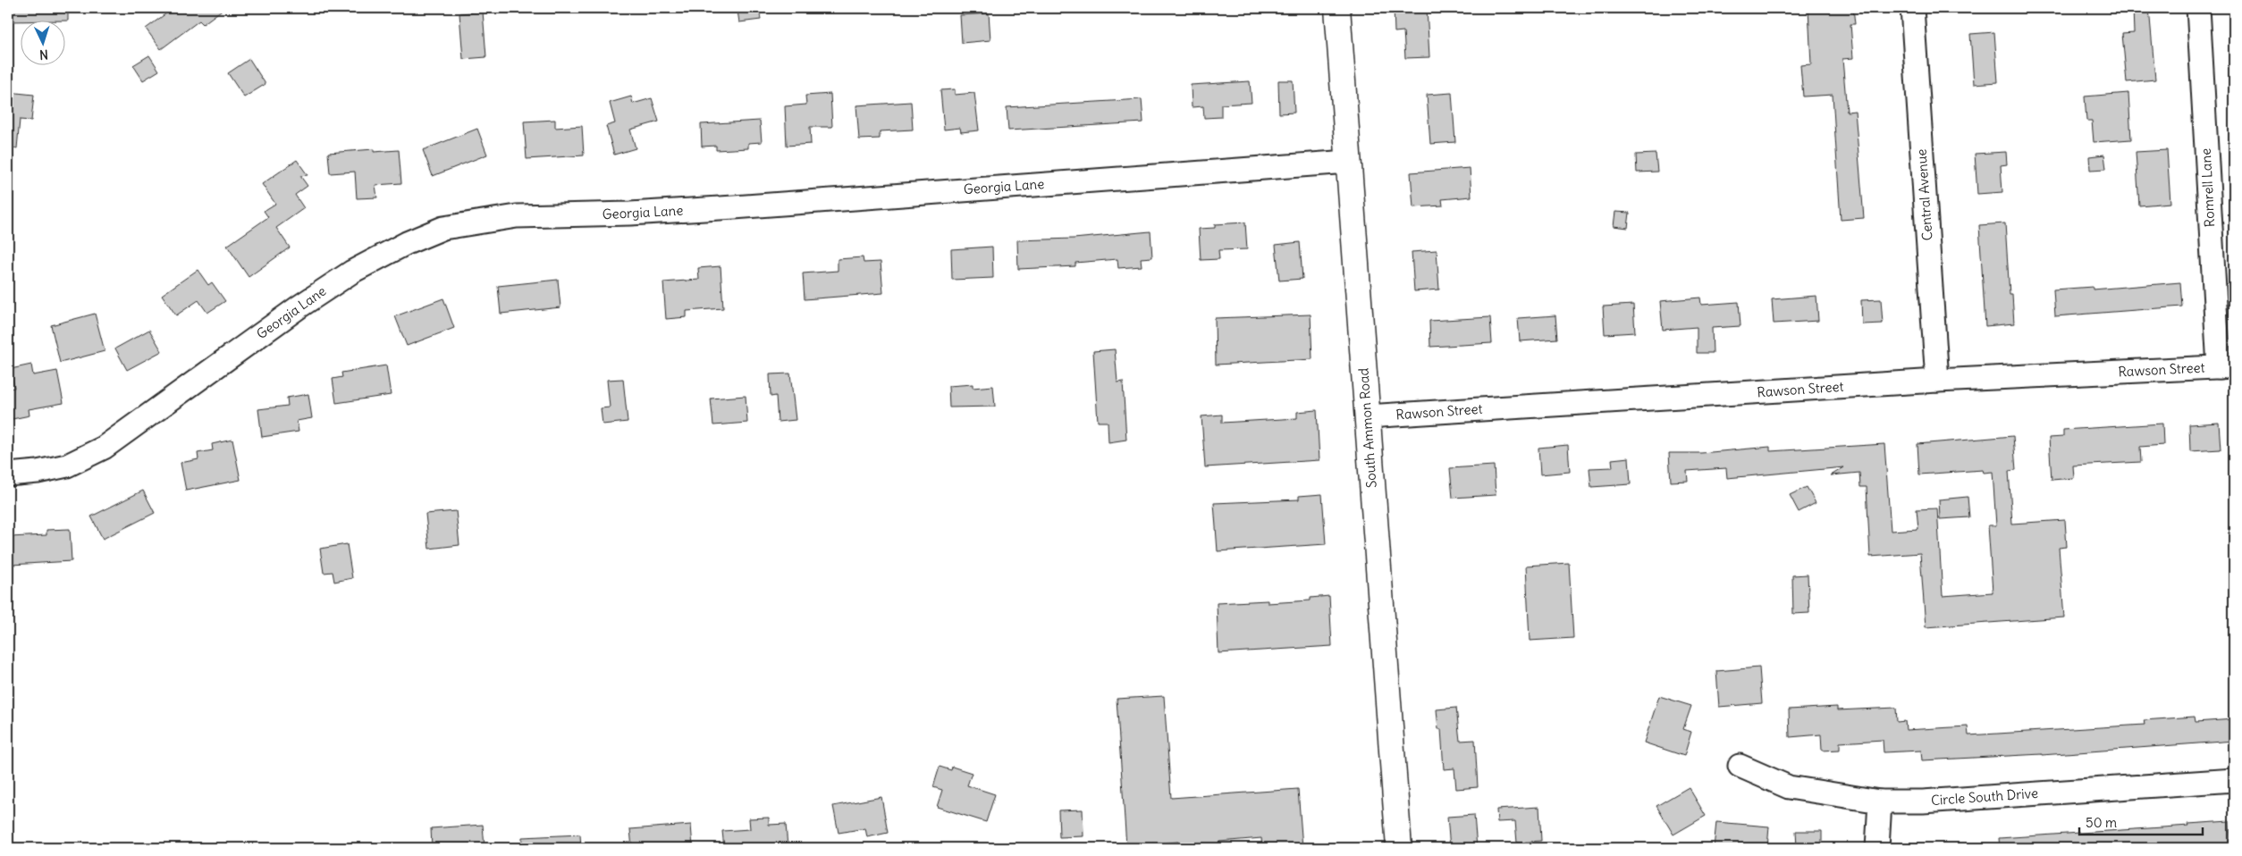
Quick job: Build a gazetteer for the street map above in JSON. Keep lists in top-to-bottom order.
{
  "streets": {
    "main road": ["South Ammon Road"],
    "street": [
      "Georgia Lane",
      "Romrell Lane",
      "Central Avenue",
      "Rawson Street",
      "Circle South Drive"
    ]
  },
  "crossings": [
    ["Georgia Lane", "South Ammon Road"],
    ["Romrell Lane", "Rawson Street"],
    ["Central Avenue", "Rawson Street"],
    ["Rawson Street", "South Ammon Road"]
  ],
  "scale_bar": "50 m",
  "north": "bottom"
}
